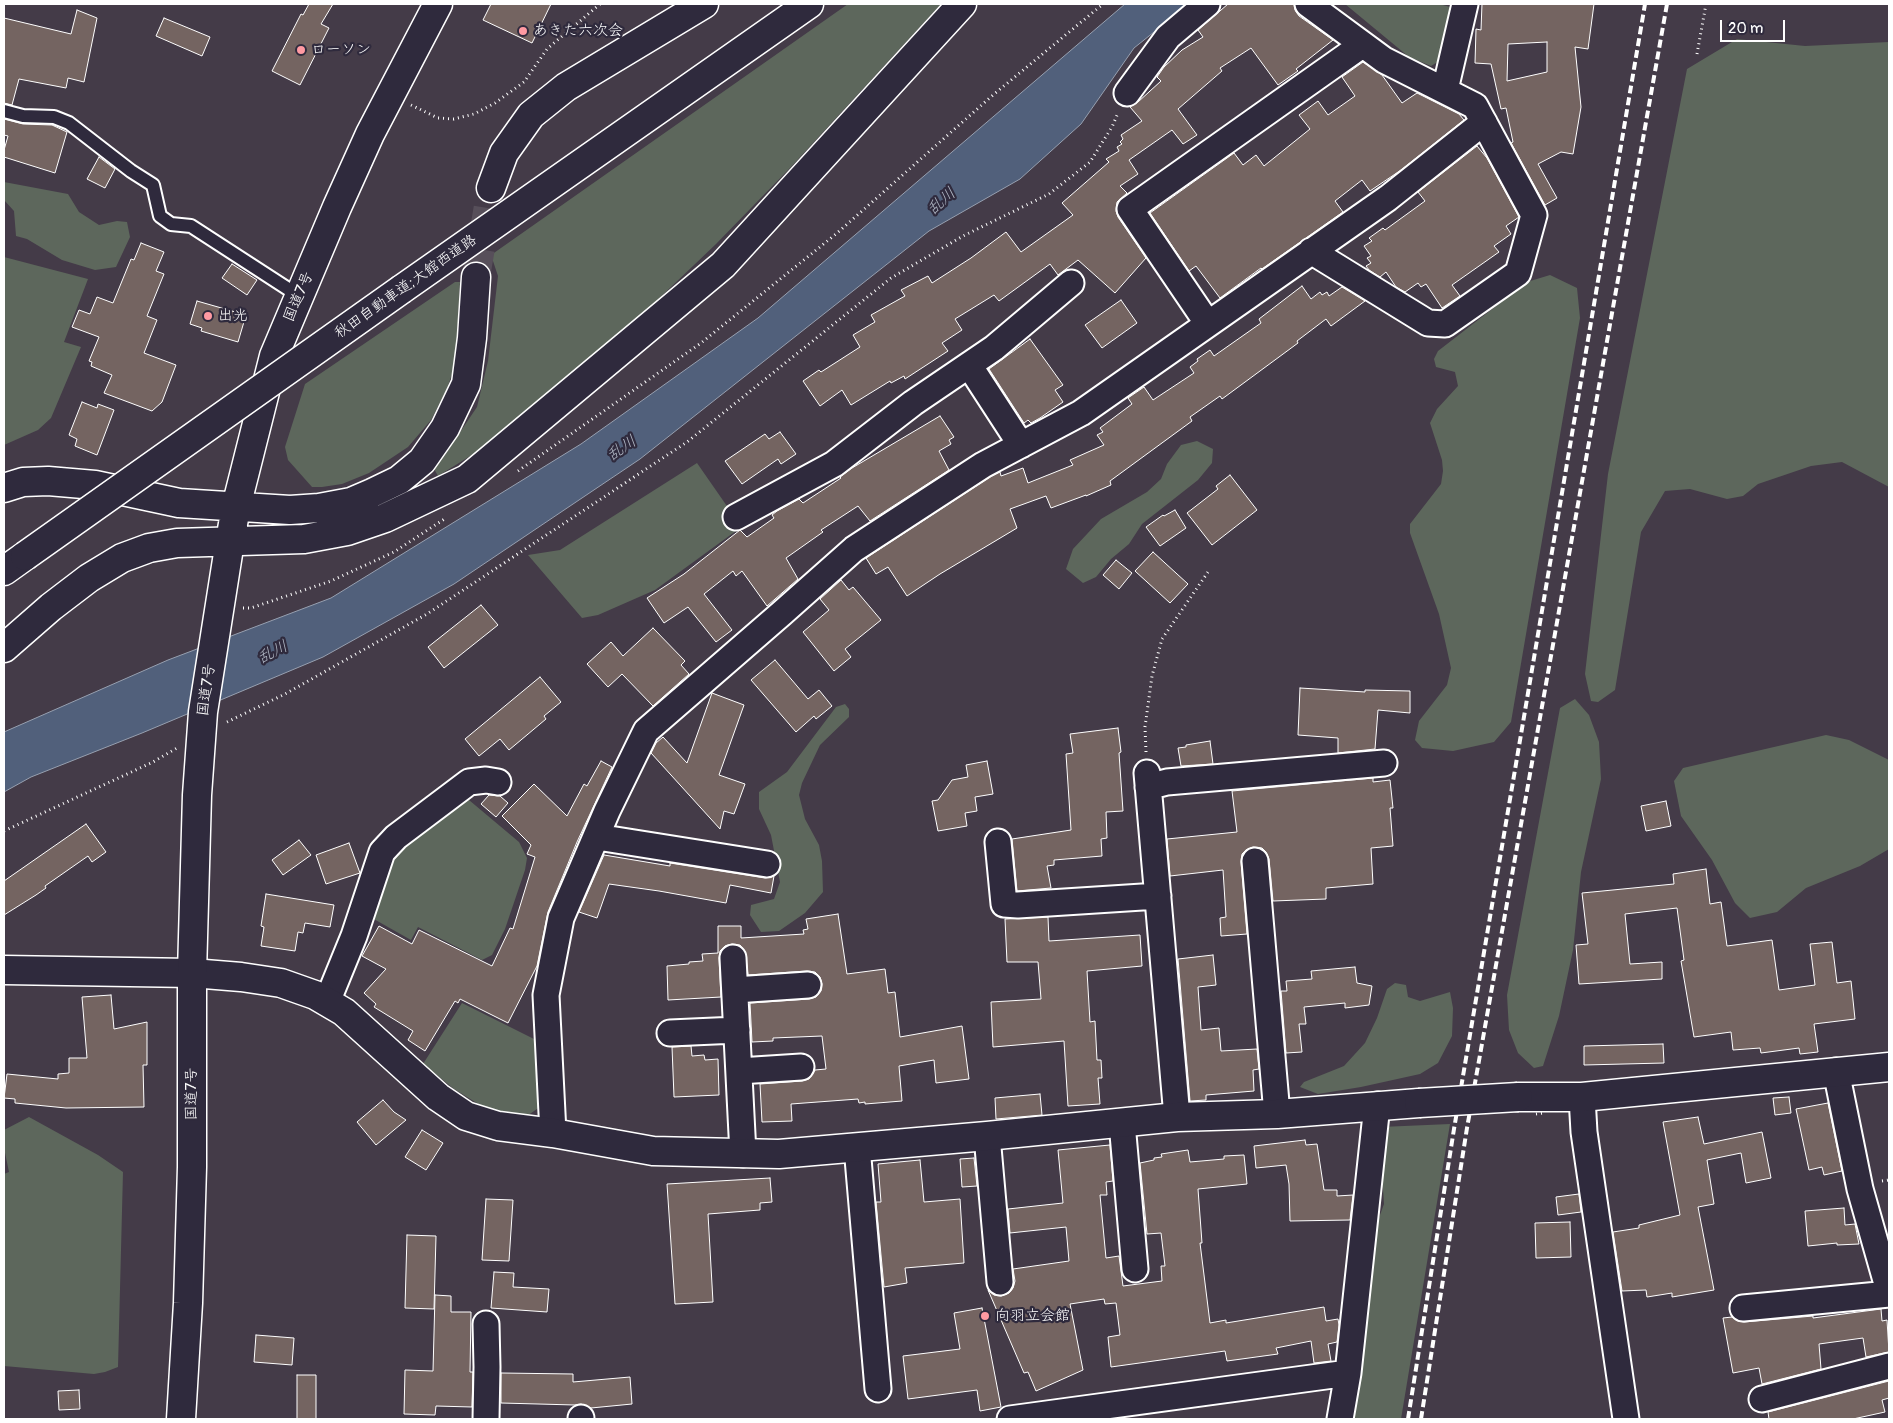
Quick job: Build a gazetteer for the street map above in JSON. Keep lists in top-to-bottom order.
{
  "streets": {
    "main road": ["秋田自動車道;大館西道路", "国道7号"]
  },
  "water": ["乱川"],
  "places": [
    "あきた六次会",
    "ローソン",
    "出光",
    "向羽立会館"
  ],
  "scale_bar": "20 m"
}
